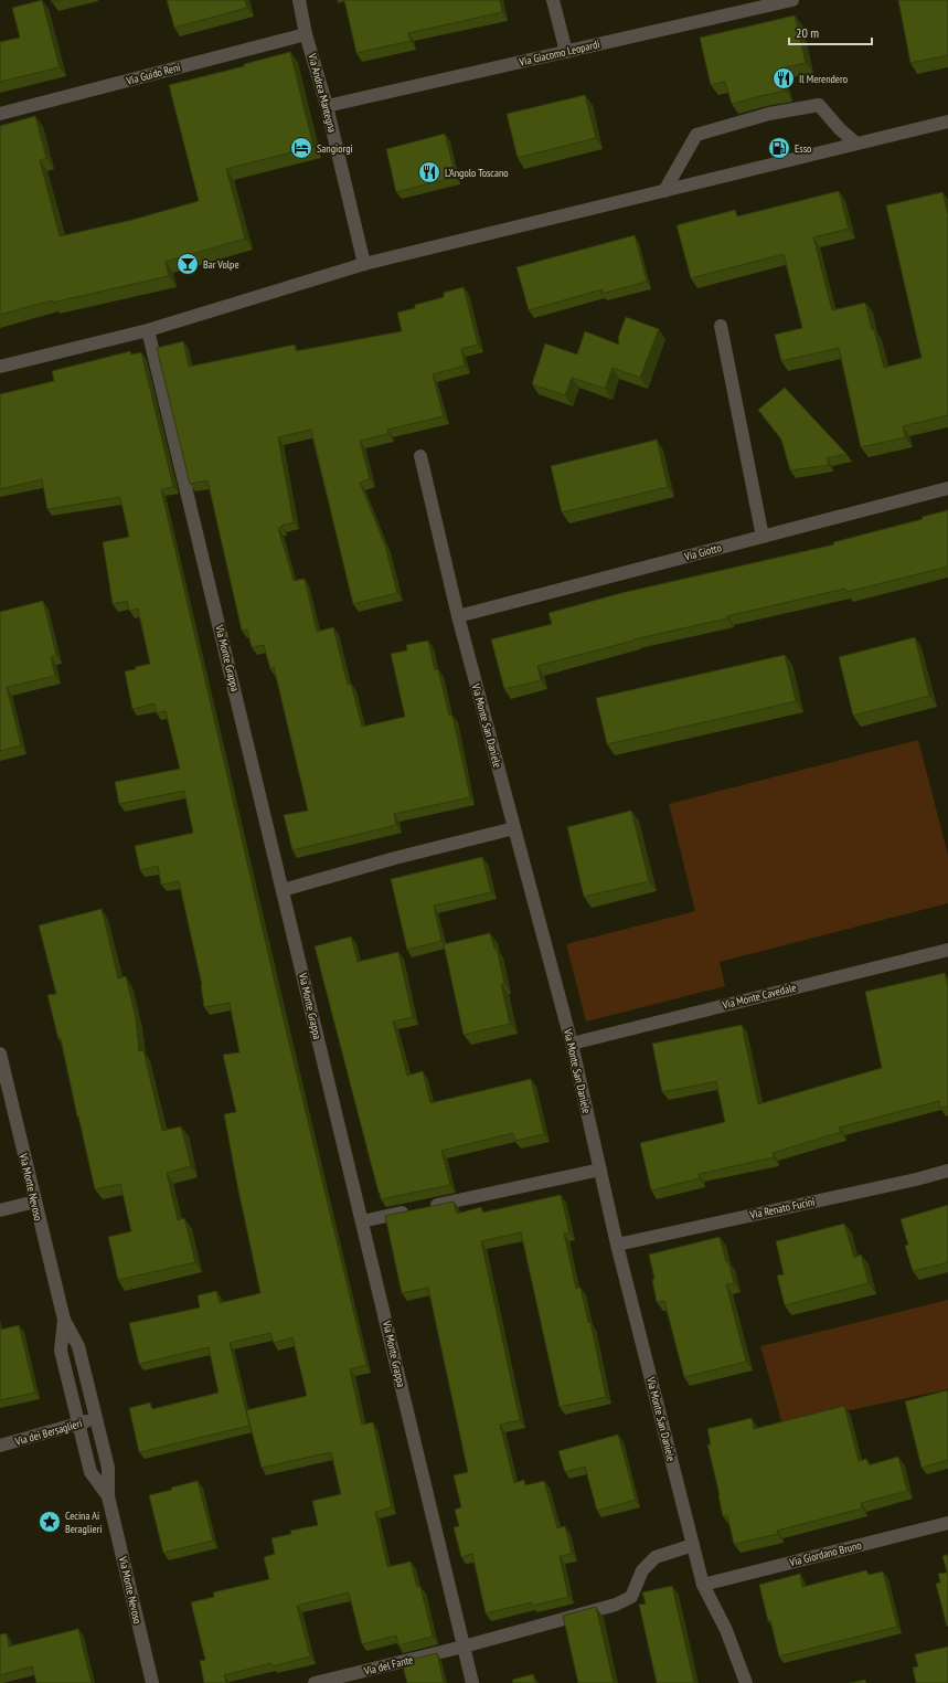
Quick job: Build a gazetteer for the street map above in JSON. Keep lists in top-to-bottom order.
{
  "streets": {
    "street": [
      "Via Giacomo Leopardi",
      "Via Guido Reni",
      "Via Andrea Mantegna",
      "Via Giotto",
      "Via Monte Grappa",
      "Via Monte San Daniele",
      "Via Monte Cavedale",
      "Via Monte Nevoso",
      "Via Renato Fucini",
      "Via dei Bersaglieri",
      "Via Giordano Bruno",
      "Via del Fante"
    ]
  },
  "crossings": [
    ["Via Giacomo Leopardi", "Via Andrea Mantegna"],
    ["Via Guido Reni", "Via Andrea Mantegna"],
    ["Via Giotto", "Via Monte San Daniele"],
    ["Via Monte Grappa", "Via del Fante"],
    ["Via Monte San Daniele", "Via Monte Cavedale"],
    ["Via Monte San Daniele", "Via Renato Fucini"],
    ["Via Monte San Daniele", "Via Giordano Bruno"],
    ["Via Monte San Daniele", "Via del Fante"],
    ["Via Monte Nevoso", "Via dei Bersaglieri"]
  ],
  "places": {
    "restaurant": ["Il Merendero", "L'Angolo Toscano"],
    "hotel": ["Sangiorgi"],
    "fuel station": ["Esso"],
    "bar": ["Bar Volpe"],
    "place": ["Cecina Ai Beraglieri"]
  },
  "scale_bar": "20 m"
}
